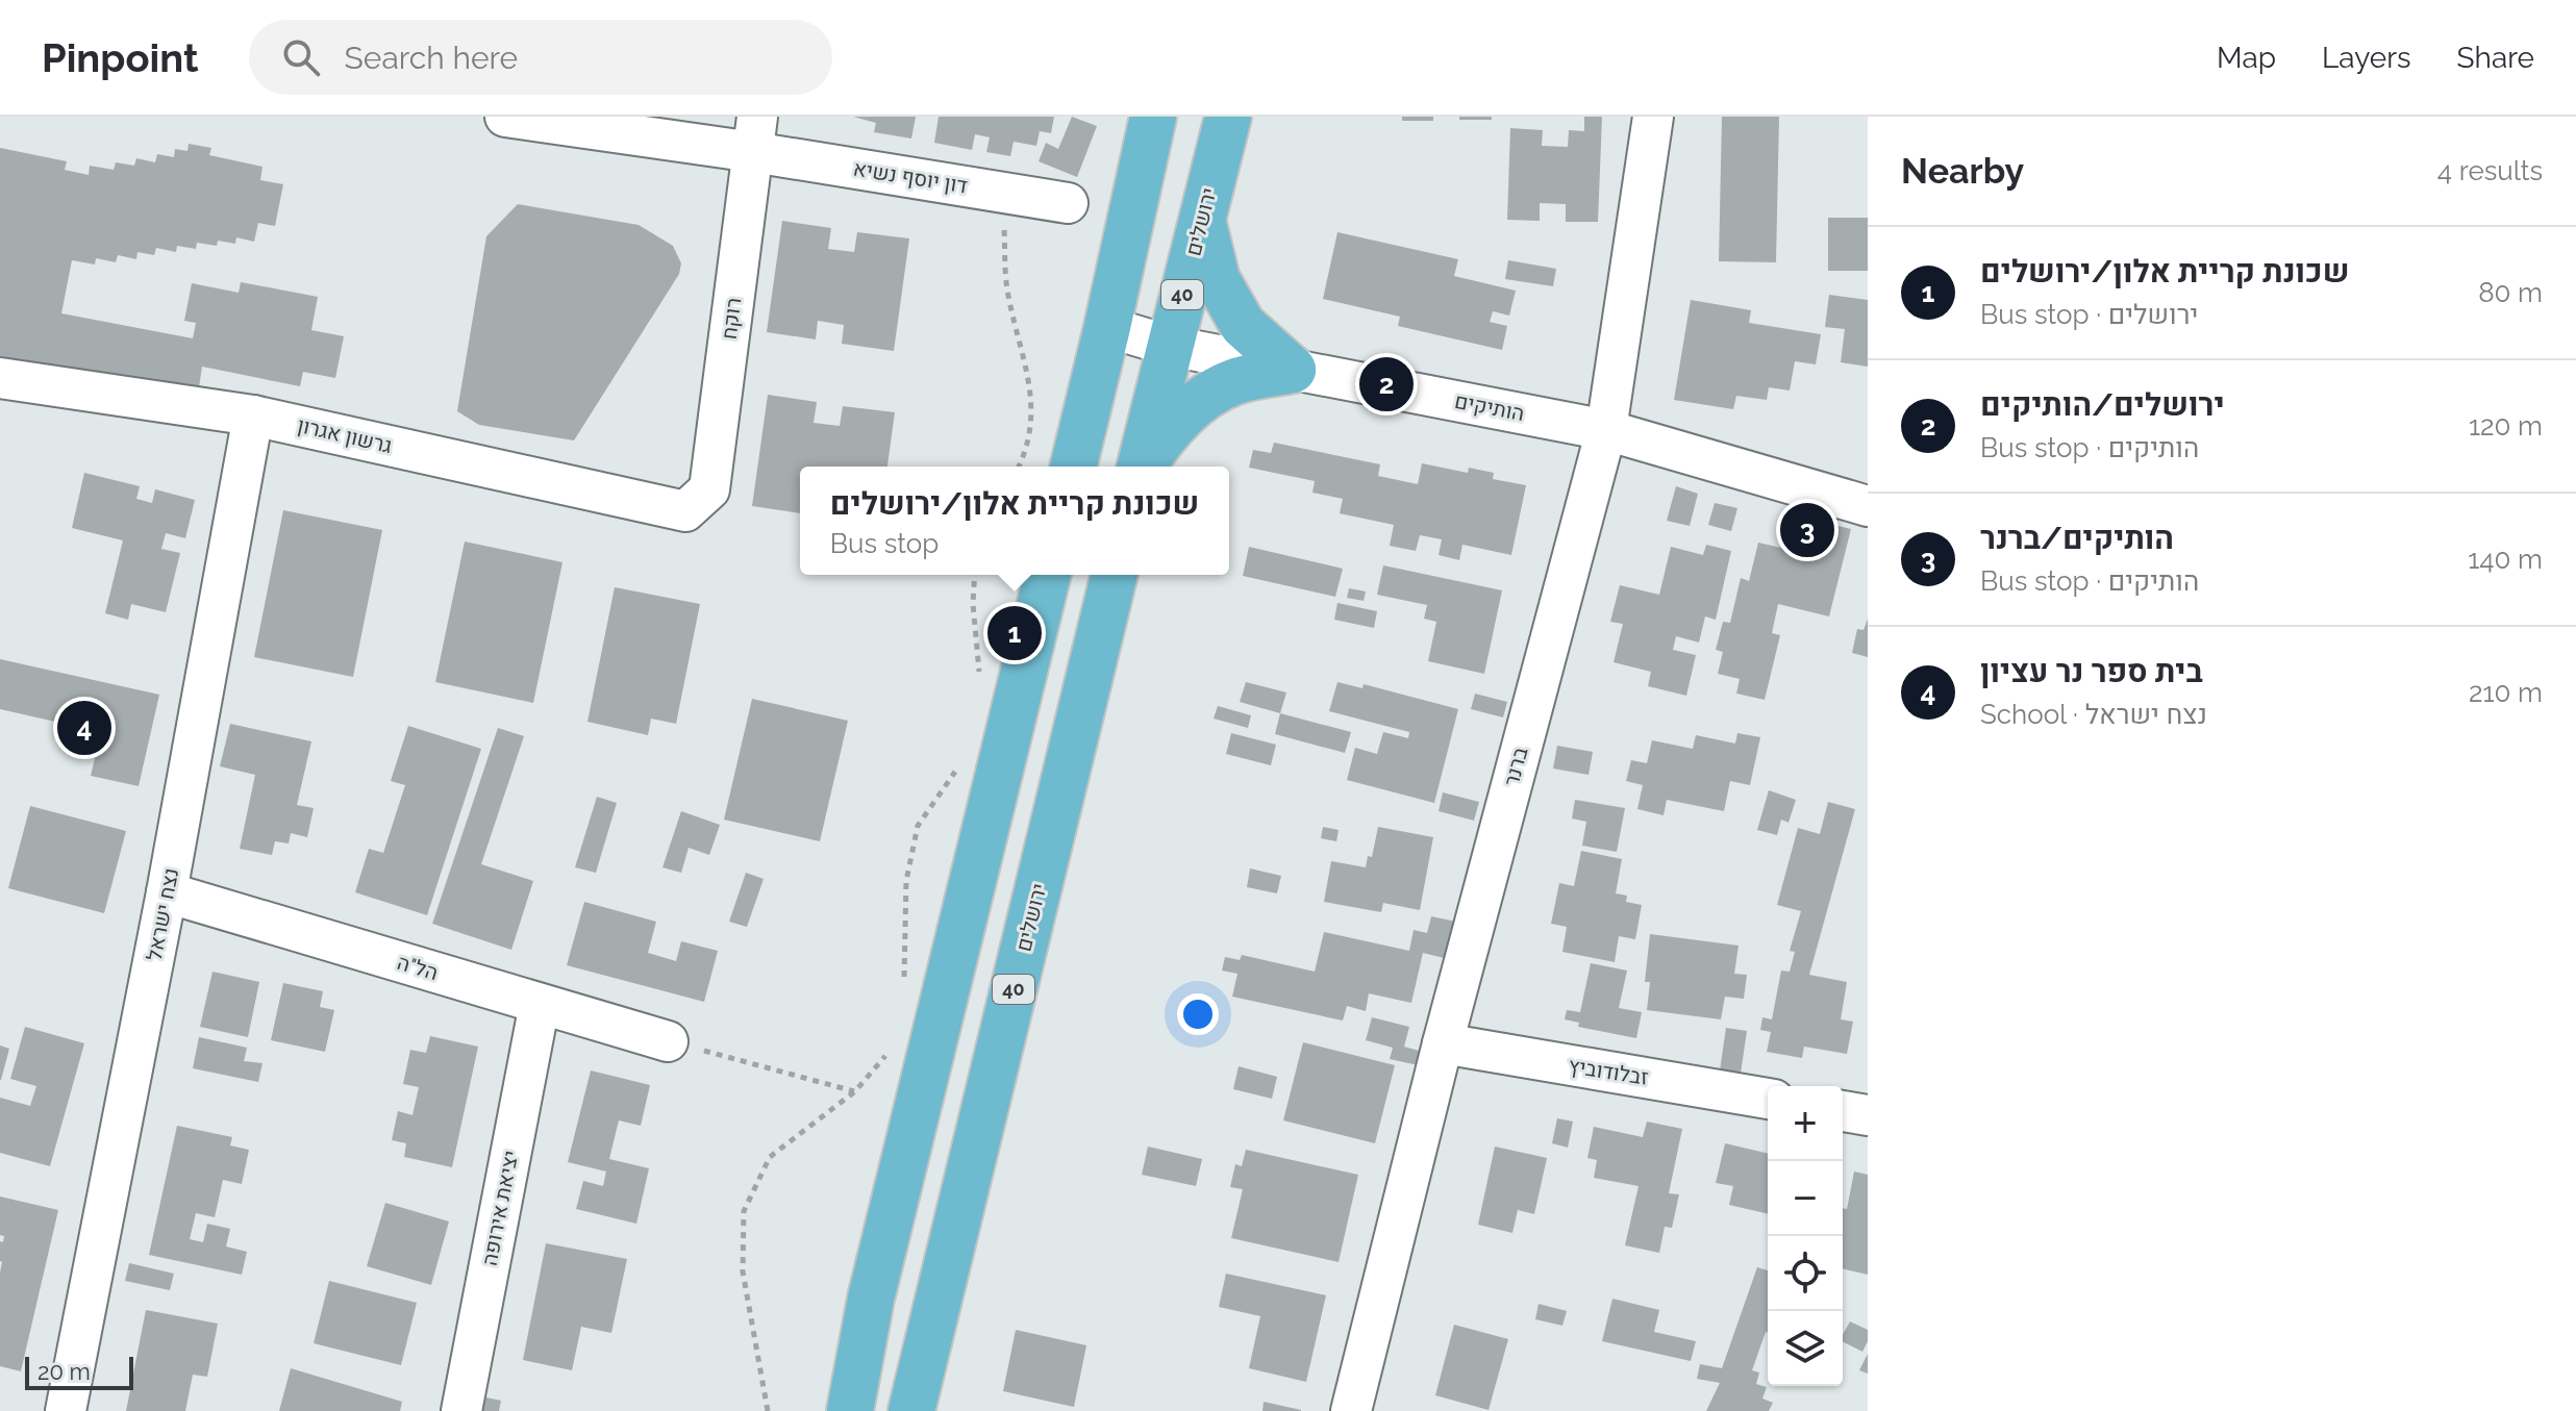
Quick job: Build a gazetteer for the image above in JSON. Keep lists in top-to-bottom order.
{
  "streets": {
    "highway": ["ירושלים", "40"],
    "street": [
      "דון יוסף נשיא",
      "רוקח",
      "הותיקים",
      "גרשון אגרון",
      "ברנר",
      "נצח ישראל",
      "הל\"ה",
      "זבלודוביץ",
      "יציאת אירופה"
    ]
  },
  "crossings": [
    ["דון יוסף נשיא", "רוקח"],
    ["ירושלים", "הותיקים"],
    ["רוקח", "גרשון אגרון"],
    ["הותיקים", "ברנר"],
    ["גרשון אגרון", "נצח ישראל"],
    ["ברנר", "זבלודוביץ"],
    ["נצח ישראל", "הל\"ה"],
    ["הל\"ה", "יציאת אירופה"]
  ],
  "scale_bar": "20 m",
  "page": {
    "header": "Pinpoint",
    "search": "Search here",
    "nav": ["Map", "Layers", "Share"],
    "heading": ["Nearby", "4 results"],
    "list": [
      {
        "mark": "1",
        "name": "שכונת קריית אלון/ירושלים",
        "note": "Bus stop · ירושלים",
        "value": "80 m"
      },
      {
        "mark": "2",
        "name": "ירושלים/הותיקים",
        "note": "Bus stop · הותיקים",
        "value": "120 m"
      },
      {
        "mark": "3",
        "name": "הותיקים/ברנר",
        "note": "Bus stop · הותיקים",
        "value": "140 m"
      },
      {
        "mark": "4",
        "name": "בית ספר נר עציון",
        "note": "School · נצח ישראל",
        "value": "210 m"
      }
    ],
    "pins": [
      "2",
      "3",
      "1",
      "4"
    ],
    "popup": ["שכונת קריית אלון/ירושלים", "Bus stop"],
    "map_buttons": ["+", "−"],
    "scale": "20 m"
  }
}
